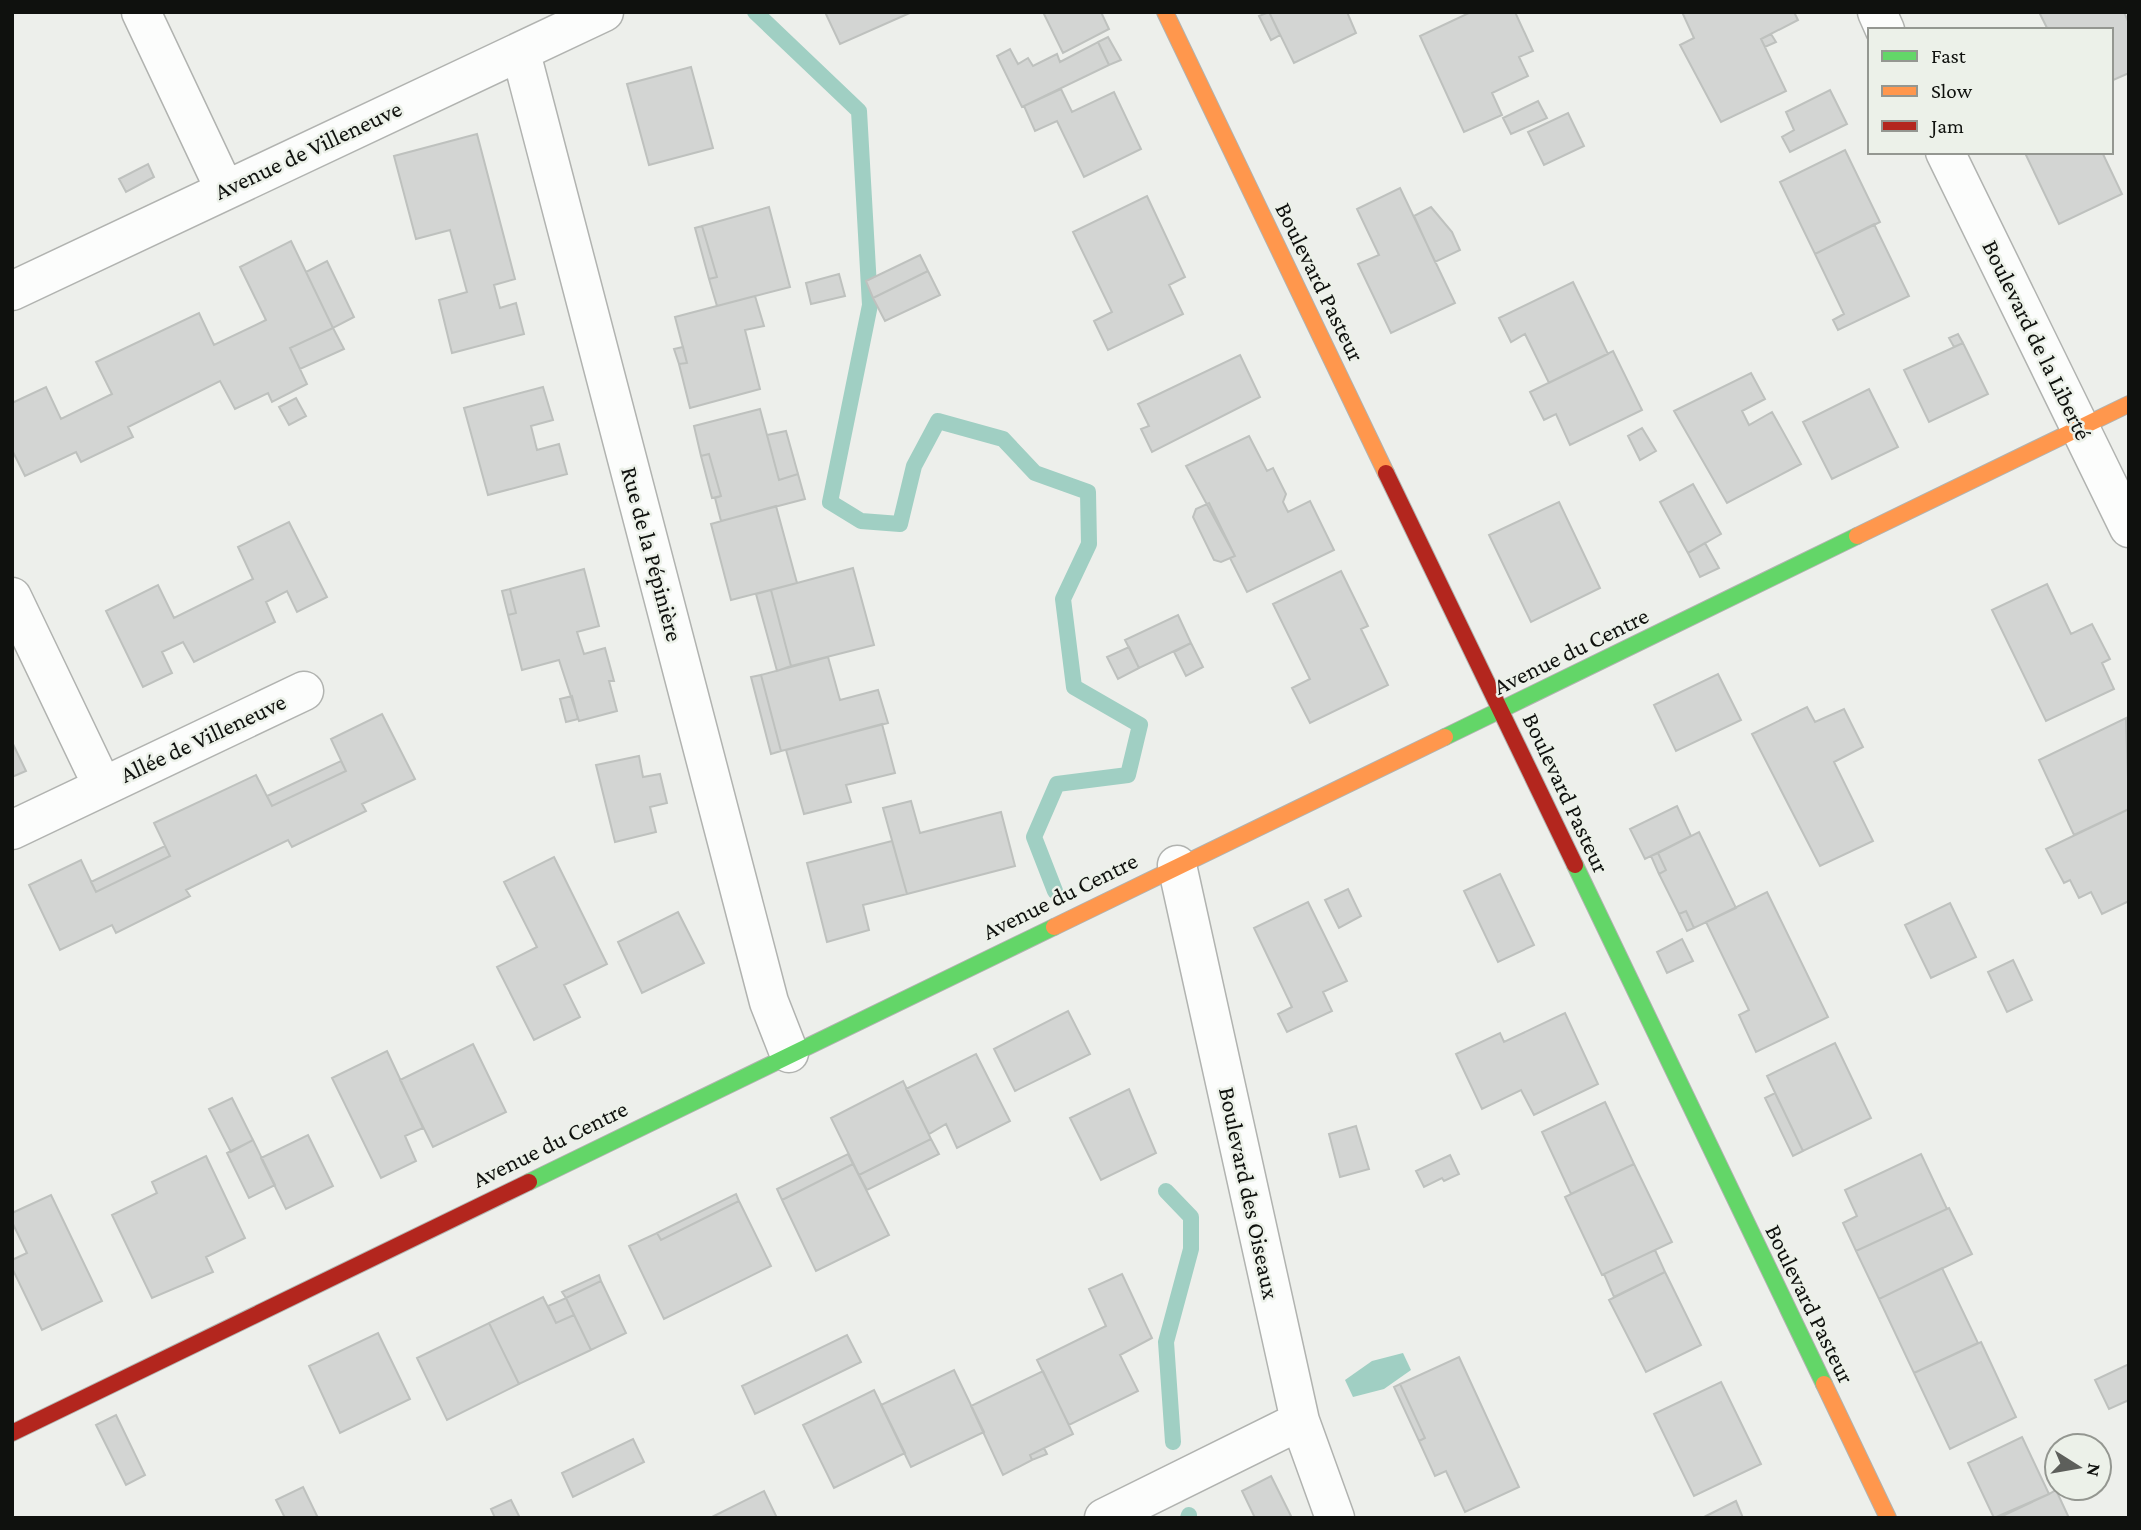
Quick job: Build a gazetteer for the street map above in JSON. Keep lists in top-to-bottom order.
{
  "streets": {
    "street": [
      "Avenue de Villeneuve",
      "Boulevard Pasteur",
      "Boulevard de la Liberté",
      "Rue de la Pépinière",
      "Avenue du Centre",
      "Allée de Villeneuve",
      "Boulevard des Oiseaux"
    ]
  },
  "crossings": [
    ["Avenue de Villeneuve", "Rue de la Pépinière"],
    ["Boulevard Pasteur", "Avenue du Centre"],
    ["Boulevard de la Liberté", "Avenue du Centre"],
    ["Rue de la Pépinière", "Avenue du Centre"],
    ["Avenue du Centre", "Boulevard des Oiseaux"]
  ],
  "legend": ["Fast", "Slow", "Jam"],
  "north": "right"
}
